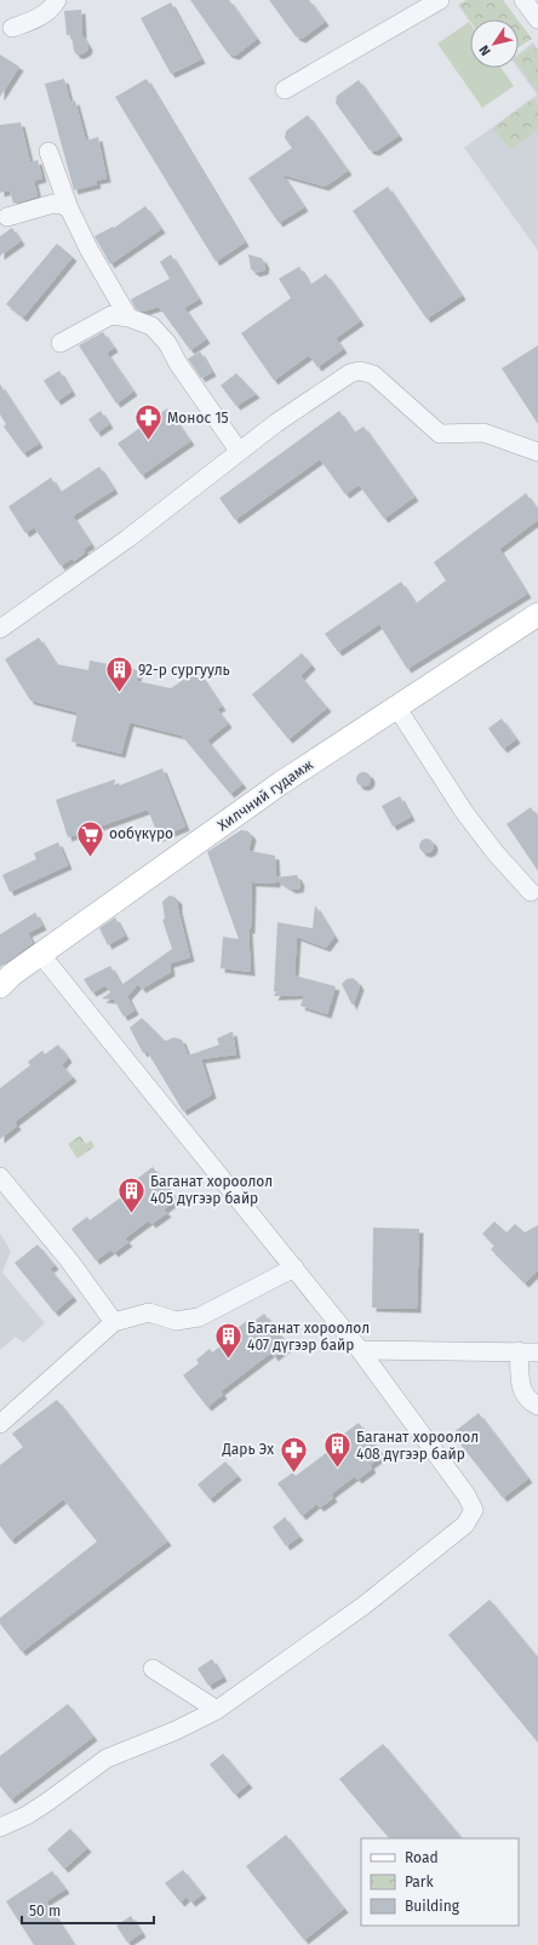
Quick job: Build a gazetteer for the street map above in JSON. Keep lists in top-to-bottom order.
{
  "streets": {
    "main road": ["Хилчний гудамж"]
  },
  "places": {
    "pharmacy": ["Монос 15", "Дарь Эх"],
    "building": [
      "92-р сургууль",
      "Баганат хороолол 405 дүгээр байр",
      "Баганат хороолол 407 дүгээр байр",
      "Баганат хороолол 408 дүгээр байр"
    ],
    "supermarket": ["ообүкүро"]
  },
  "legend": ["Road", "Park", "Building"],
  "scale_bar": "50 m",
  "north": "bottom left"
}
